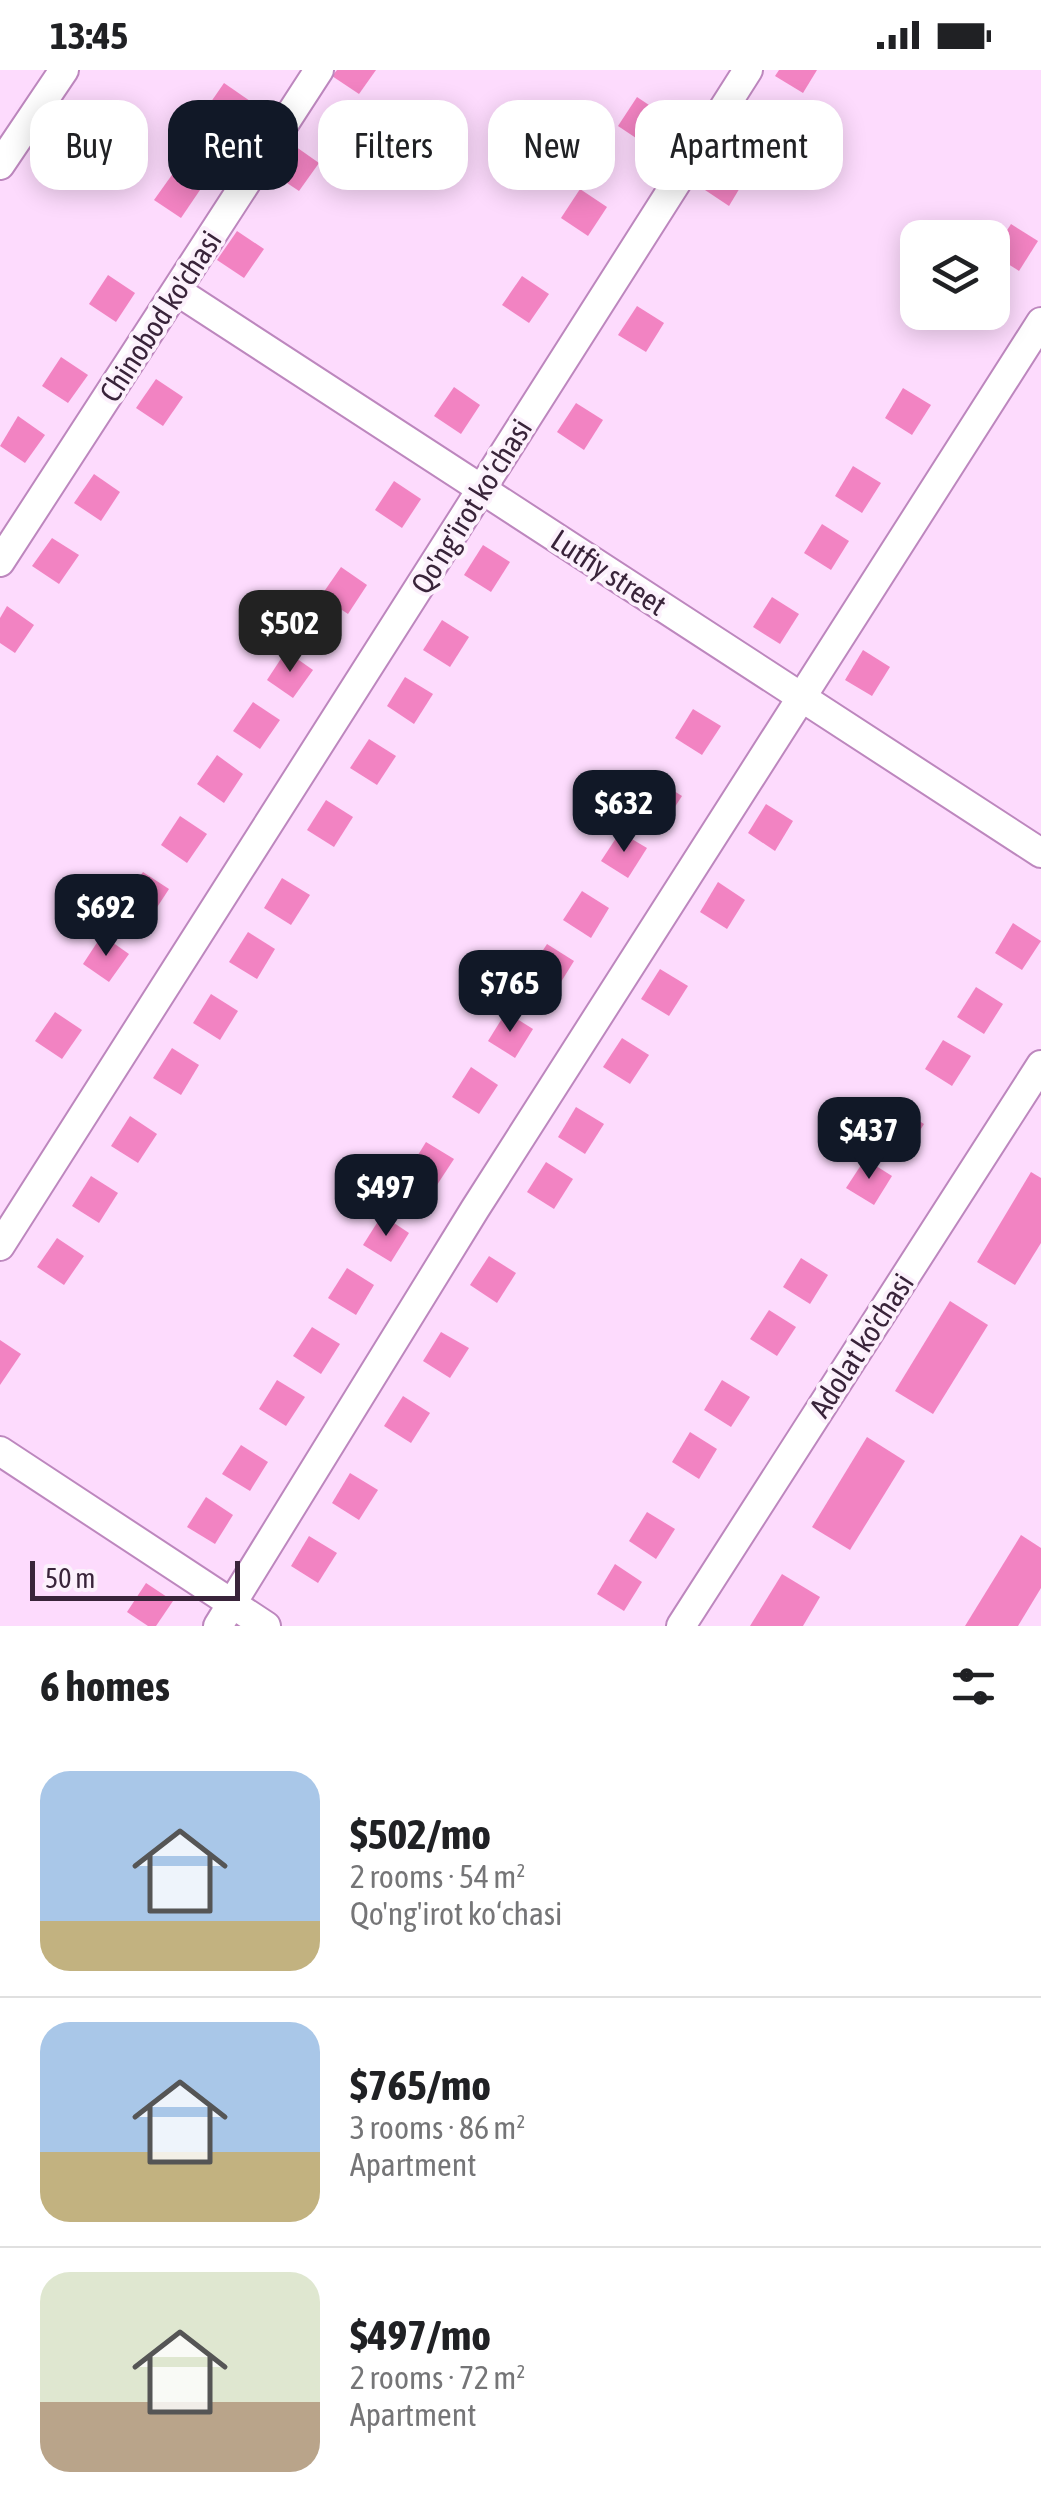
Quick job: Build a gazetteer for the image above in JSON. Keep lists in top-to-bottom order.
{
  "streets": {
    "street": [
      "Chinobod ko'chasi",
      "Qo'ng'irot ko‘chasi",
      "Lutfiy street",
      "Adolat ko'chasi"
    ]
  },
  "crossings": [
    ["Chinobod ko'chasi", "Lutfiy street"],
    ["Qo'ng'irot ko‘chasi", "Lutfiy street"]
  ],
  "scale_bar": "50 m",
  "page": {
    "status": "13:45",
    "chip": [
      "Buy",
      "Rent",
      "Filters",
      "New",
      "Apartment"
    ],
    "price": [
      "$502",
      "$632",
      "$692",
      "$765",
      "$437",
      "$497"
    ],
    "scale": "50 m",
    "heading": "6 homes",
    "list": [
      {
        "name": "$502/mo",
        "note": "2 rooms · 54 m² · Qo'ng'irot ko‘chasi"
      },
      {
        "name": "$765/mo",
        "note": "3 rooms · 86 m² · Apartment"
      },
      {
        "name": "$497/mo",
        "note": "2 rooms · 72 m² · Apartment"
      }
    ]
  }
}
